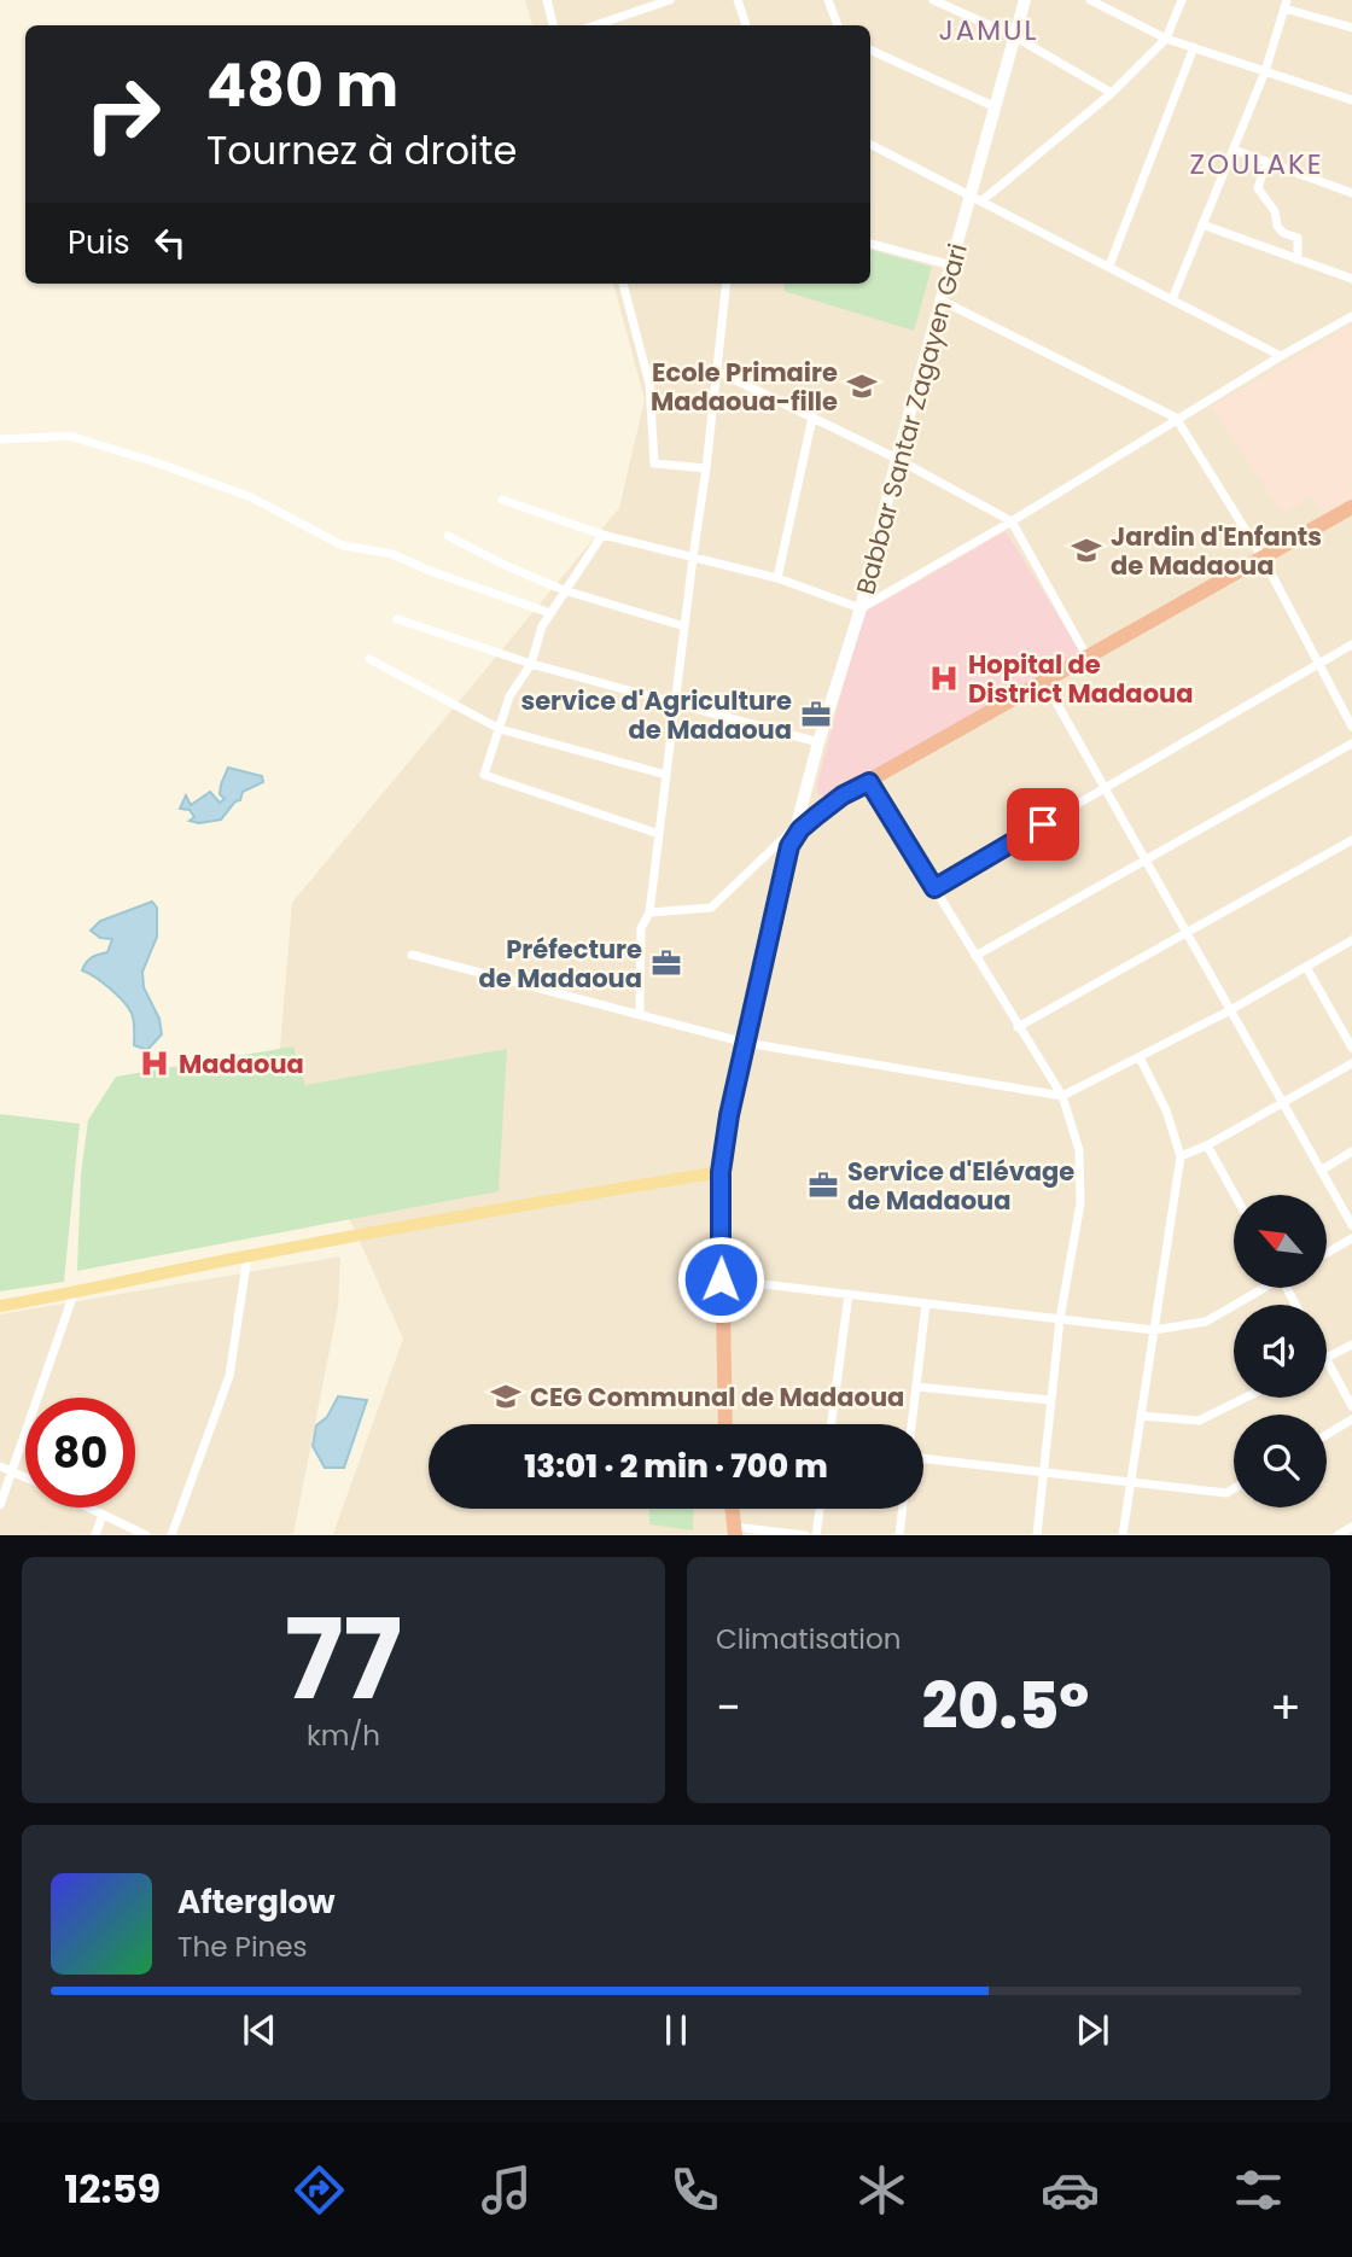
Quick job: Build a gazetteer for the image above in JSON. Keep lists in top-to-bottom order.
{
  "streets": {
    "street": ["Babbar Santar Zagayen Gari"]
  },
  "districts": ["JAMUL", "ZOULAKE"],
  "places": {
    "school or university": ["Ecole Primaire Madaoua-fille", "Jardin d'Enfants de Madaoua", "CEG Communal de Madaoua"],
    "hospital": ["Hopital de District Madaoua", "Madaoua"],
    "office": ["service d'Agriculture de Madaoua", "Préfecture de Madaoua", "Service d'Elévage de Madaoua"]
  },
  "north": "top left",
  "page": {
    "turn": ["480 m", "Tournez à droite"],
    "then": "Puis",
    "limit": "80",
    "trip": "13:01 · 2 min · 700 m",
    "tile": [
      ["77", "km/h"],
      "Climatisation"
    ],
    "heat": ["−", "20.5°", "+"],
    "song": ["Afterglow", "The Pines"],
    "tabs": "12:59"
  }
}
